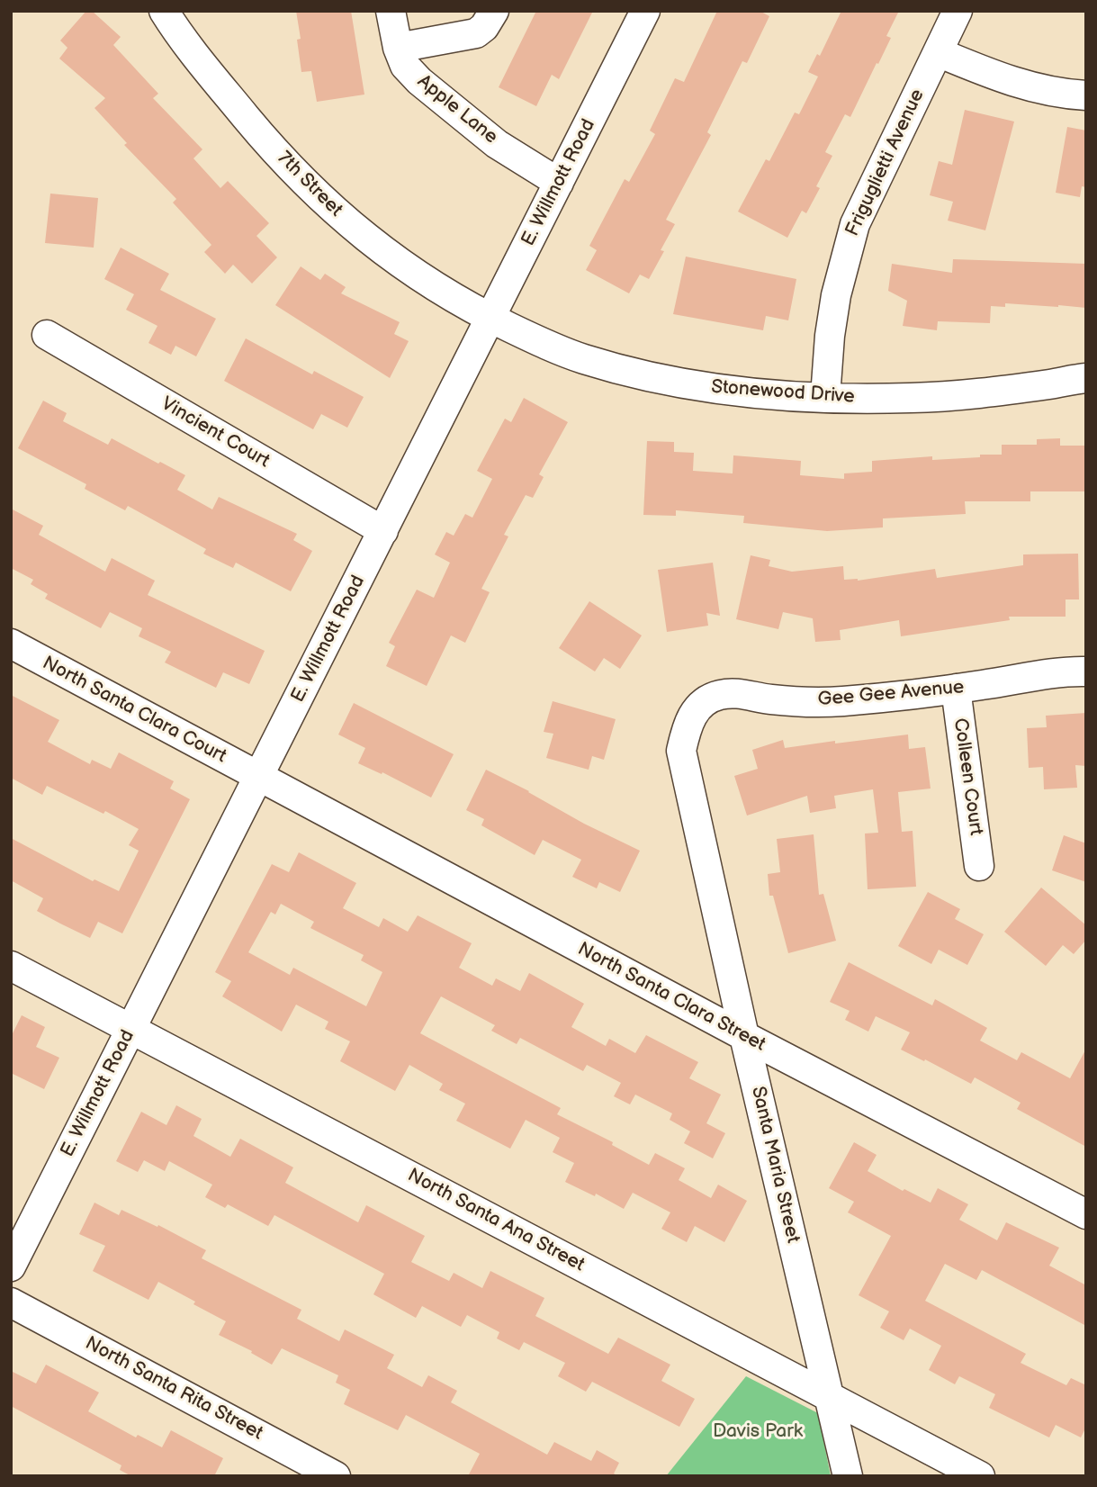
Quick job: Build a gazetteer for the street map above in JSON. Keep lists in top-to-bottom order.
{
  "streets": {
    "street": [
      "Apple Lane",
      "Friguglietti Avenue",
      "E. Willmott Road",
      "7th Street",
      "Stonewood Drive",
      "Vincient Court",
      "Gee Gee Avenue",
      "North Santa Clara Court",
      "Colleen Court",
      "North Santa Clara Street",
      "Santa Maria Street",
      "North Santa Ana Street",
      "North Santa Rita Street"
    ]
  },
  "crossings": [
    ["Apple Lane", "E. Willmott Road"],
    ["Friguglietti Avenue", "Stonewood Drive"],
    ["E. Willmott Road", "7th Street"],
    ["E. Willmott Road", "Stonewood Drive"],
    ["E. Willmott Road", "Vincient Court"],
    ["E. Willmott Road", "North Santa Clara Court"],
    ["E. Willmott Road", "North Santa Clara Street"],
    ["E. Willmott Road", "North Santa Ana Street"],
    ["7th Street", "Stonewood Drive"],
    ["Gee Gee Avenue", "Colleen Court"],
    ["Gee Gee Avenue", "Santa Maria Street"],
    ["North Santa Clara Court", "North Santa Clara Street"],
    ["North Santa Clara Street", "Santa Maria Street"],
    ["Santa Maria Street", "North Santa Ana Street"]
  ],
  "parks": ["Davis Park"]
}
